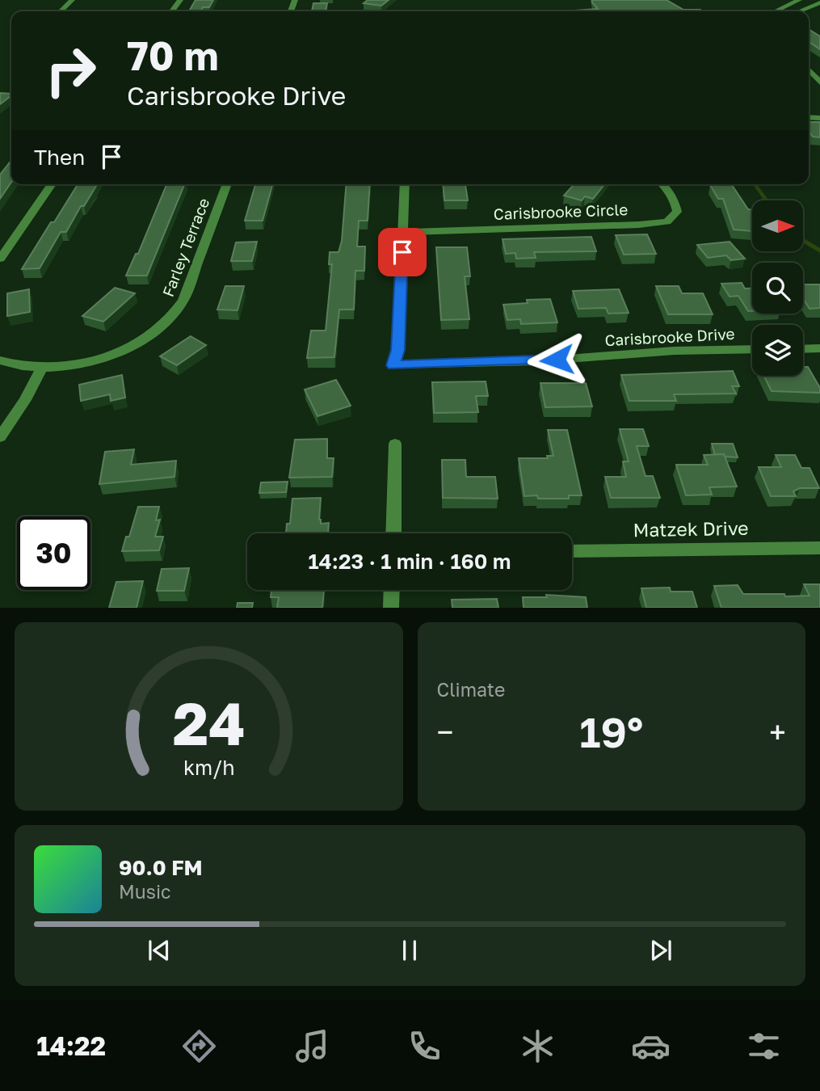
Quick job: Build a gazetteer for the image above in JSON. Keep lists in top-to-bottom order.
{
  "streets": {
    "street": [
      "Carisbrooke Circle",
      "Farley Terrace",
      "Carisbrooke Drive",
      "Matzek Drive"
    ]
  },
  "crossings": [
    ["Carisbrooke Circle", "Carisbrooke Drive"]
  ],
  "north": "right",
  "page": {
    "turn": ["70 m", "Carisbrooke Drive"],
    "then": "Then",
    "limit": "30",
    "trip": "14:23 · 1 min · 160 m",
    "tile": "Climate",
    "heat": ["−", "19°", "+"],
    "song": ["90.0 FM", "Music"],
    "tabs": "14:22",
    "gauge": ["24", "km/h"]
  }
}
